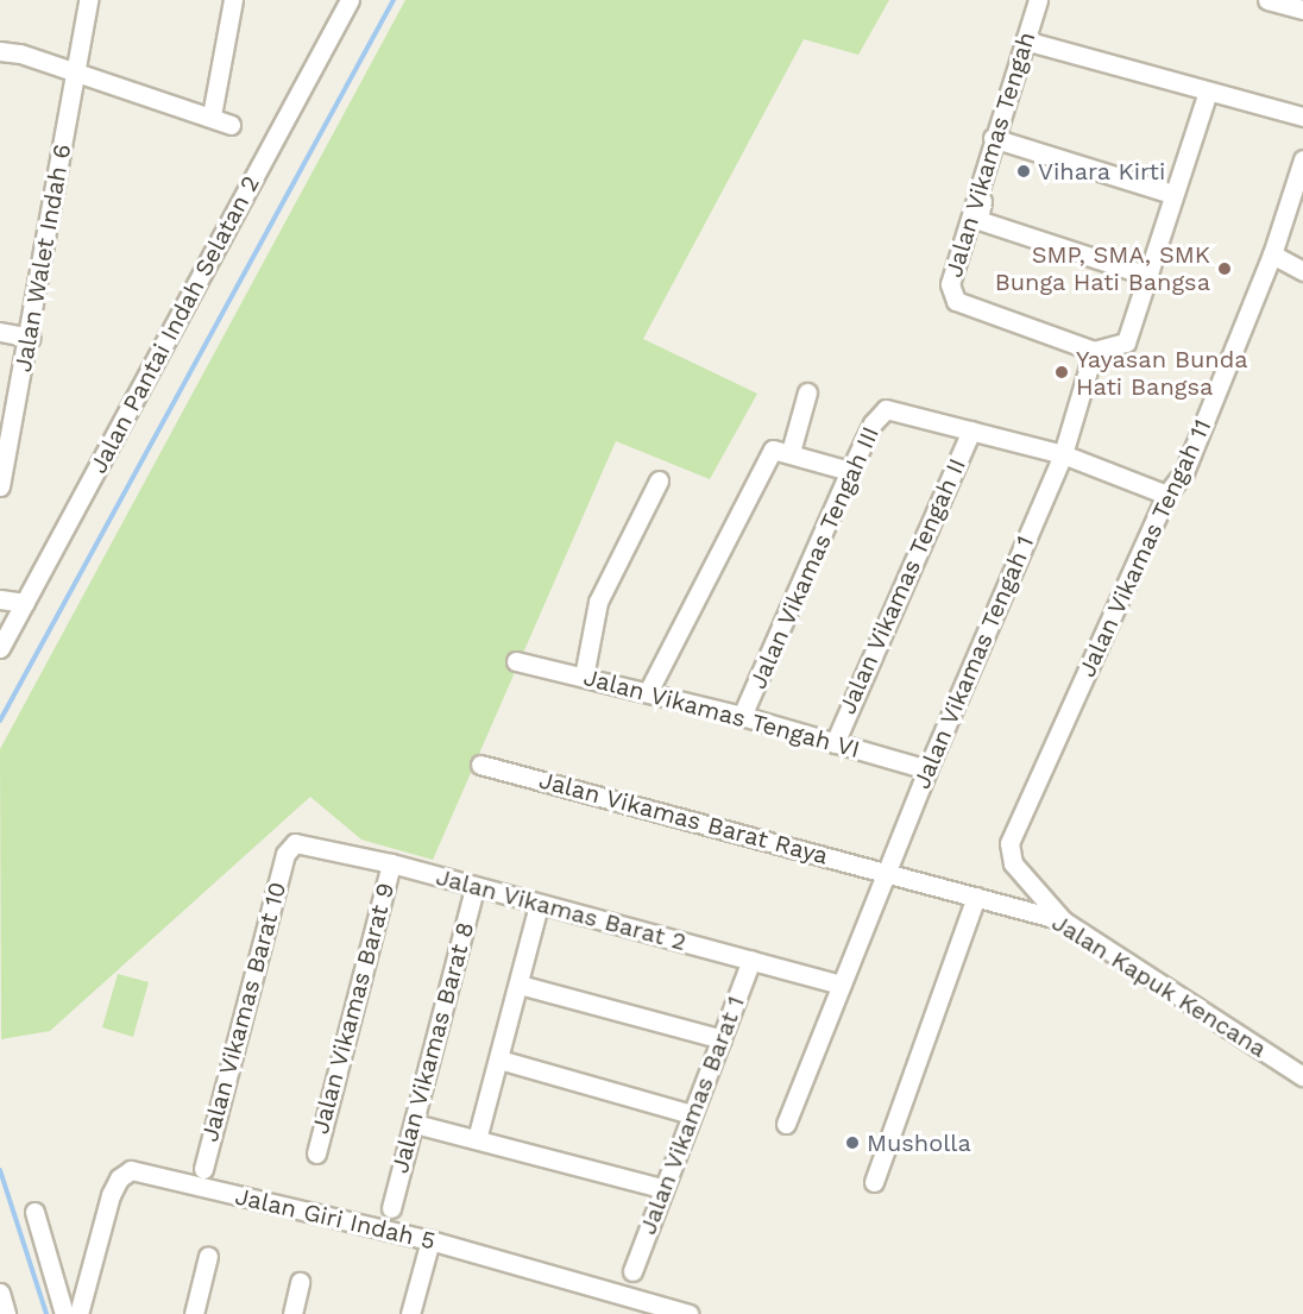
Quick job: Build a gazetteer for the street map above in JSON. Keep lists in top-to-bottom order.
{
  "streets": {
    "street": [
      "Jalan Vikamas Tengah",
      "Jalan Walet Indah 6",
      "Jalan Pantai Indah Selatan 2",
      "Jalan Vikamas Tengah 11",
      "Jalan Vikamas Tengah III",
      "Jalan Vikamas Tengah II",
      "Jalan Vikamas Tengah 1",
      "Jalan Vikamas Tengah VI",
      "Jalan Vikamas Barat Raya",
      "Jalan Vikamas Barat 2",
      "Jalan Kapuk Kencana",
      "Jalan Vikamas Barat 9",
      "Jalan Vikamas Barat 10",
      "Jalan Vikamas Barat 8",
      "Jalan Vikamas Barat 1",
      "Jalan Giri Indah 5"
    ]
  },
  "crossings": [
    ["Jalan Vikamas Tengah", "Jalan Vikamas Tengah 1"],
    ["Jalan Vikamas Tengah 11", "Jalan Kapuk Kencana"],
    ["Jalan Vikamas Tengah III", "Jalan Vikamas Tengah II"],
    ["Jalan Vikamas Tengah III", "Jalan Vikamas Tengah VI"],
    ["Jalan Vikamas Tengah II", "Jalan Vikamas Tengah VI"],
    ["Jalan Vikamas Tengah 1", "Jalan Vikamas Tengah VI"],
    ["Jalan Vikamas Tengah 1", "Jalan Vikamas Barat Raya"],
    ["Jalan Vikamas Tengah 1", "Jalan Kapuk Kencana"],
    ["Jalan Vikamas Barat Raya", "Jalan Kapuk Kencana"],
    ["Jalan Vikamas Barat 2", "Jalan Vikamas Barat 9"],
    ["Jalan Vikamas Barat 2", "Jalan Vikamas Barat 10"],
    ["Jalan Vikamas Barat 2", "Jalan Vikamas Barat 8"],
    ["Jalan Vikamas Barat 2", "Jalan Vikamas Barat 1"]
  ],
  "places": [
    "Vihara Kirti",
    "SMP, SMA, SMK Bunga Hati Bangsa",
    "Yayasan Bunda Hati Bangsa",
    "Musholla"
  ]
}
